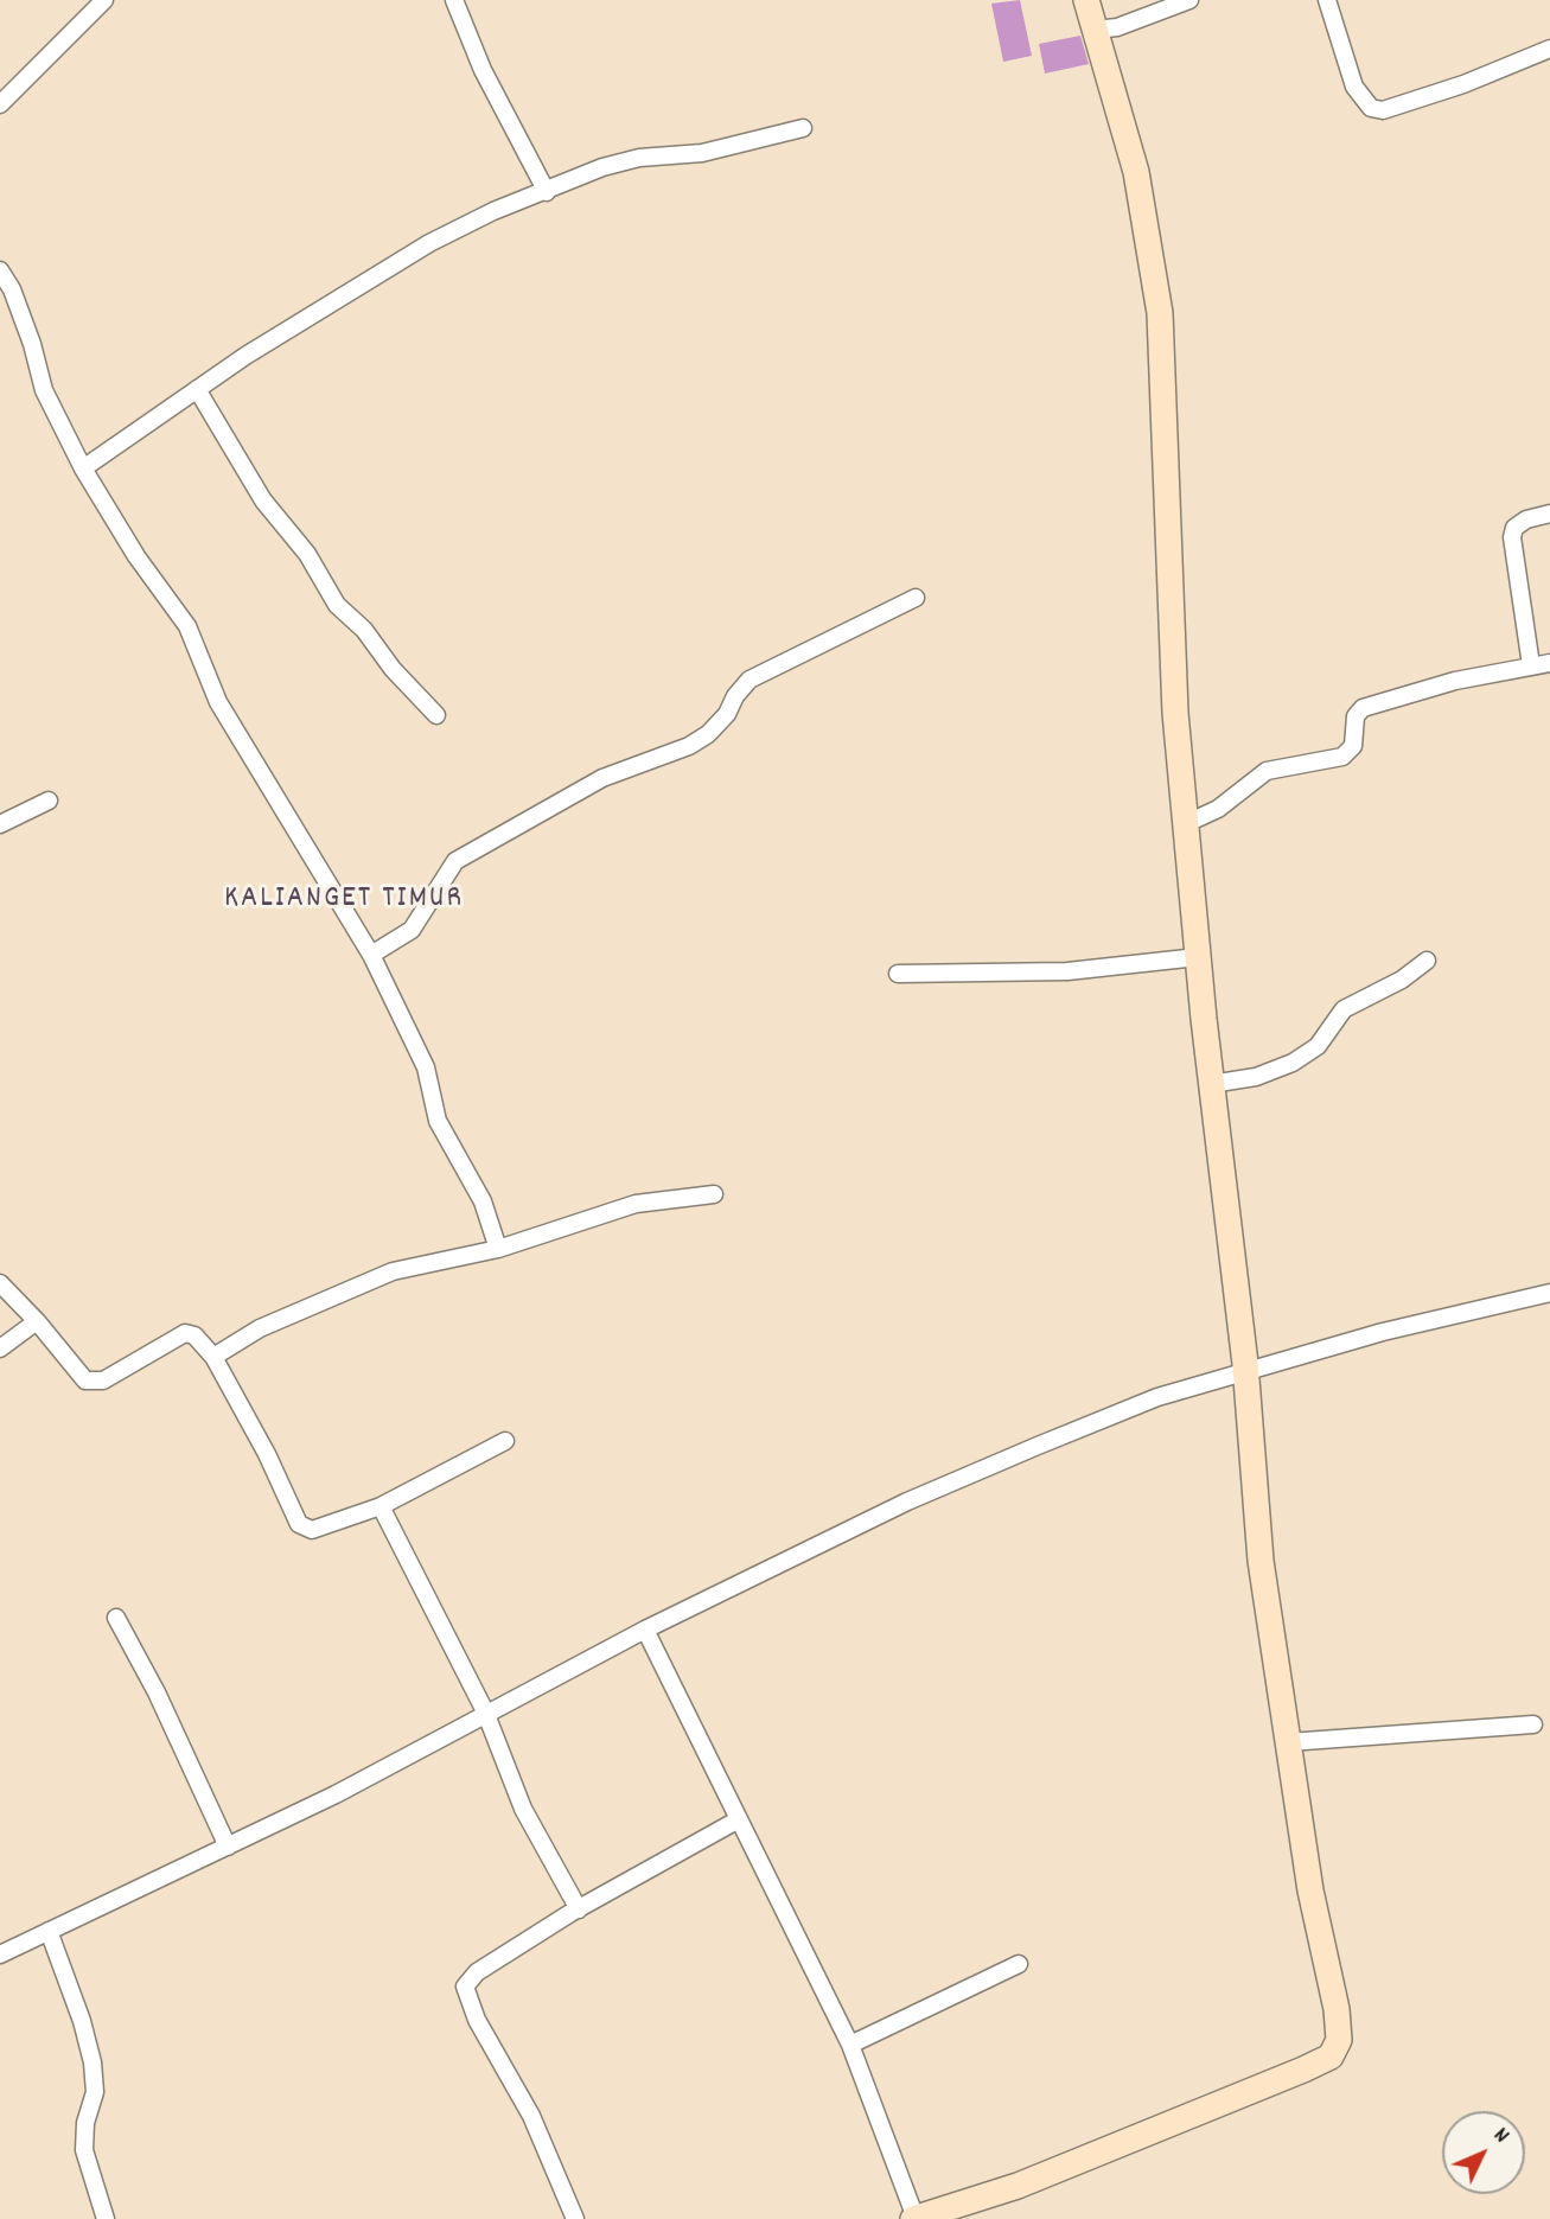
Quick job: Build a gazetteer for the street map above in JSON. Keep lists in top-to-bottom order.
{
  "districts": ["KALIANGET TIMUR"],
  "north": "top right"
}
